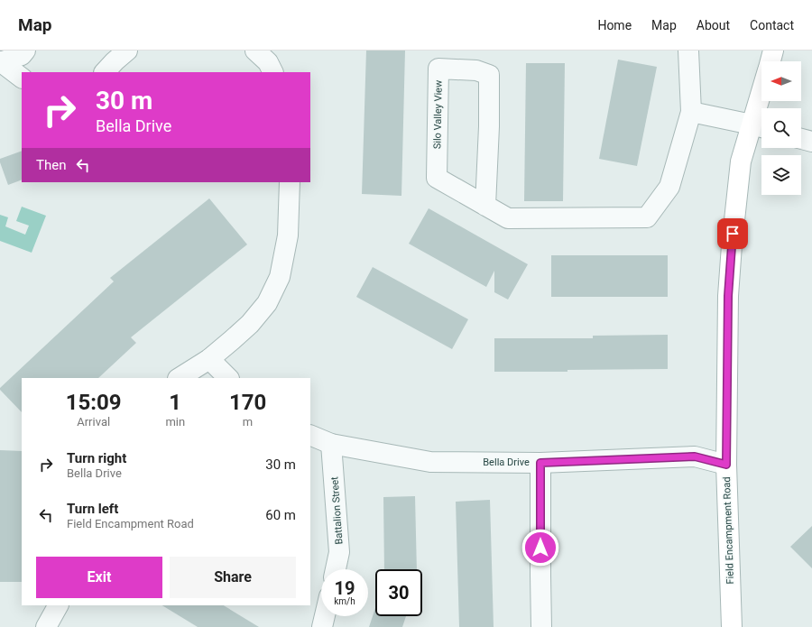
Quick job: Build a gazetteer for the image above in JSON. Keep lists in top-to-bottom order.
{
  "streets": {
    "street": [
      "Silo Valley View",
      "Bella Drive",
      "Battalion Street",
      "Field Encampment Road"
    ]
  },
  "crossings": [
    ["Bella Drive", "Battalion Street"],
    ["Bella Drive", "Field Encampment Road"]
  ],
  "north": "left",
  "page": {
    "header": "Map",
    "nav": [
      "Home",
      "Map",
      "About",
      "Contact"
    ],
    "turn": ["30 m", "Bella Drive"],
    "then": "Then",
    "eta": [
      "15:09",
      "Arrival",
      "1",
      "min",
      "170",
      "m"
    ],
    "list": [
      {
        "name": "Turn right",
        "note": "Bella Drive",
        "value": "30 m"
      },
      {
        "name": "Turn left",
        "note": "Field Encampment Road",
        "value": "60 m"
      }
    ],
    "buttons": ["Exit", "Share"],
    "speed": "19 km/h",
    "limit": "30"
  }
}
